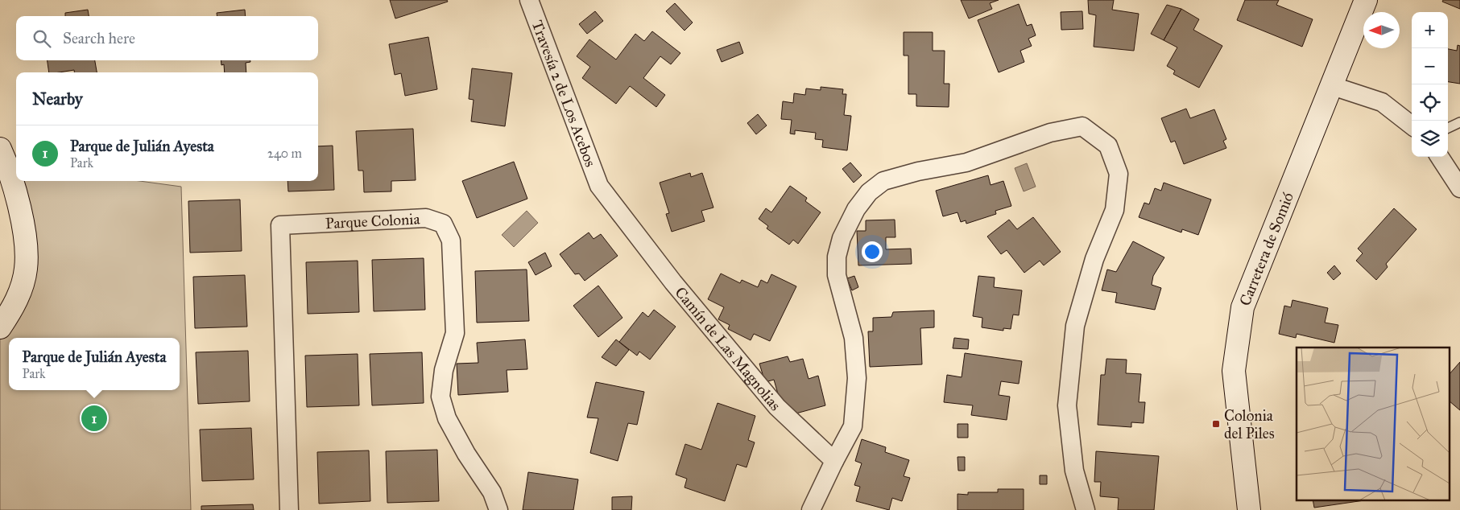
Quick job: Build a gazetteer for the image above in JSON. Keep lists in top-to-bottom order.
{
  "streets": {
    "street": [
      "Travesía 2 de Los Acebos",
      "Parque Colonia",
      "Carretera de Somió",
      "Camín de Las Magnolias"
    ]
  },
  "crossings": [
    ["Travesía 2 de Los Acebos", "Camín de Las Magnolias"]
  ],
  "places": {
    "transit": ["Colonia del Piles"]
  },
  "north": "left",
  "page": {
    "map_buttons": ["+", "−"],
    "search": "Search here",
    "heading": "Nearby",
    "list": [
      {
        "mark": "1",
        "name": "Parque de Julián Ayesta",
        "note": "Park",
        "value": "240 m"
      }
    ],
    "popup": ["Parque de Julián Ayesta", "Park"],
    "pins": "1"
  }
}
